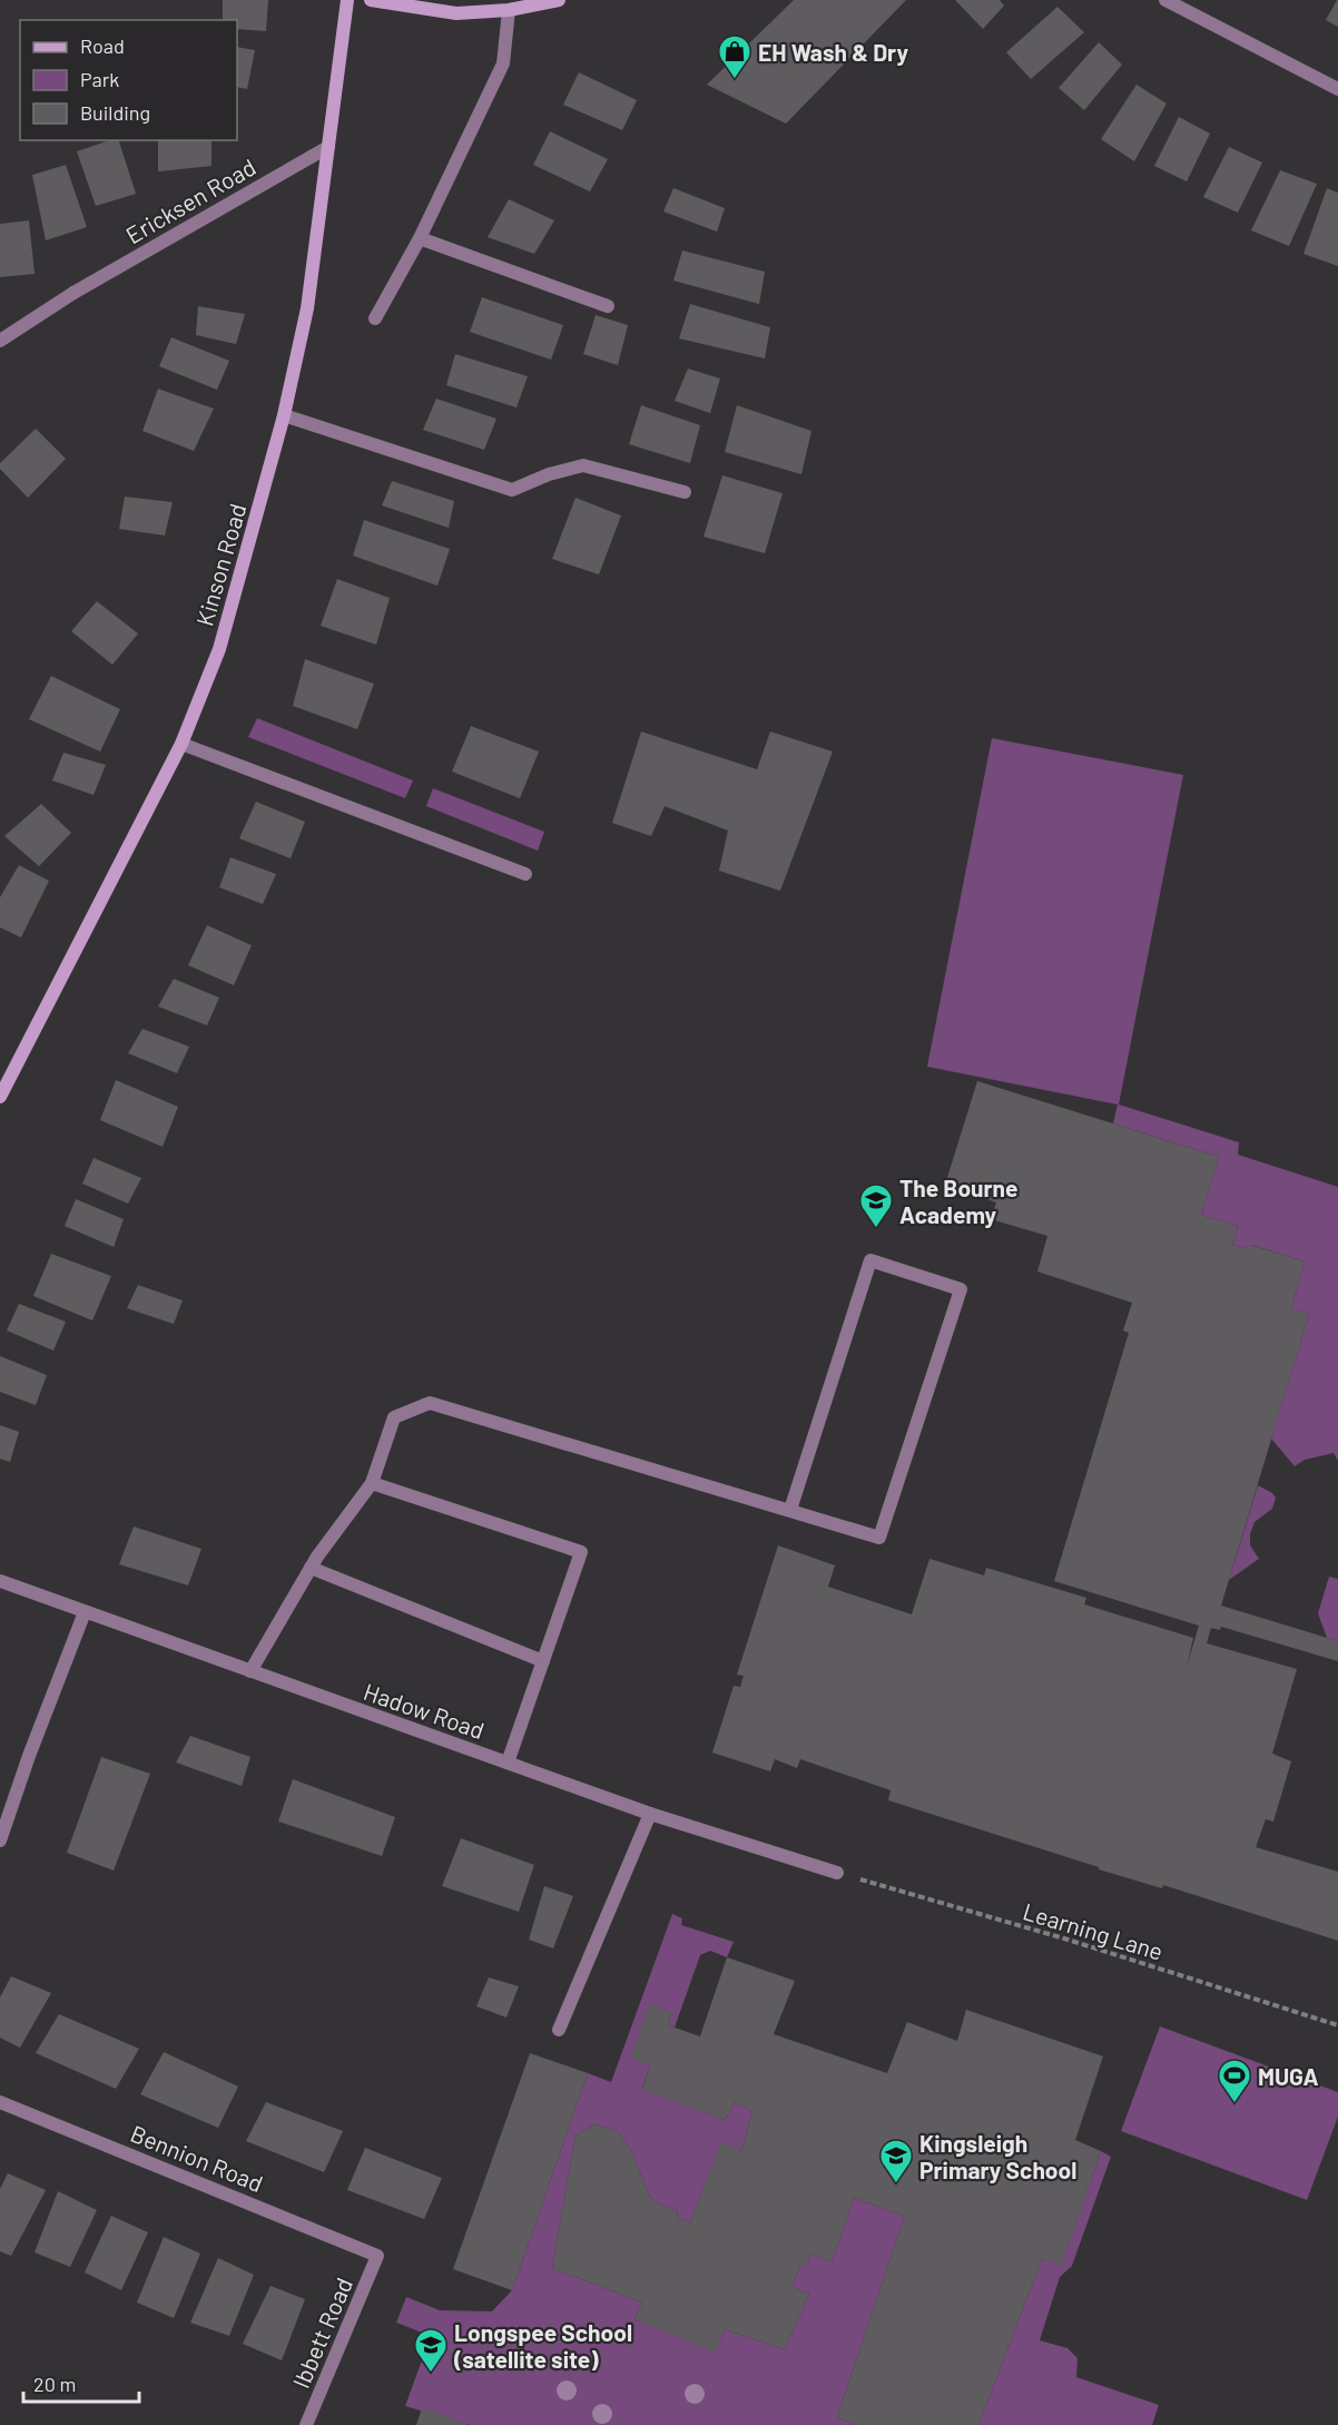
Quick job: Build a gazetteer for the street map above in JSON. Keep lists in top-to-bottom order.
{
  "streets": {
    "street": [
      "Ericksen Road",
      "Kinson Road",
      "Hadow Road",
      "Bennion Road",
      "Ibbett Road"
    ],
    "path": ["Learning Lane"]
  },
  "crossings": [
    ["Ericksen Road", "Kinson Road"],
    ["Hadow Road", "Learning Lane"],
    ["Bennion Road", "Ibbett Road"]
  ],
  "places": {
    "shop": ["EH Wash & Dry"],
    "school or university": ["The Bourne Academy", "Kingsleigh Primary School", "Longspee School (satellite site)"],
    "sports": ["MUGA"]
  },
  "legend": ["Road", "Park", "Building"],
  "scale_bar": "20 m"
}
